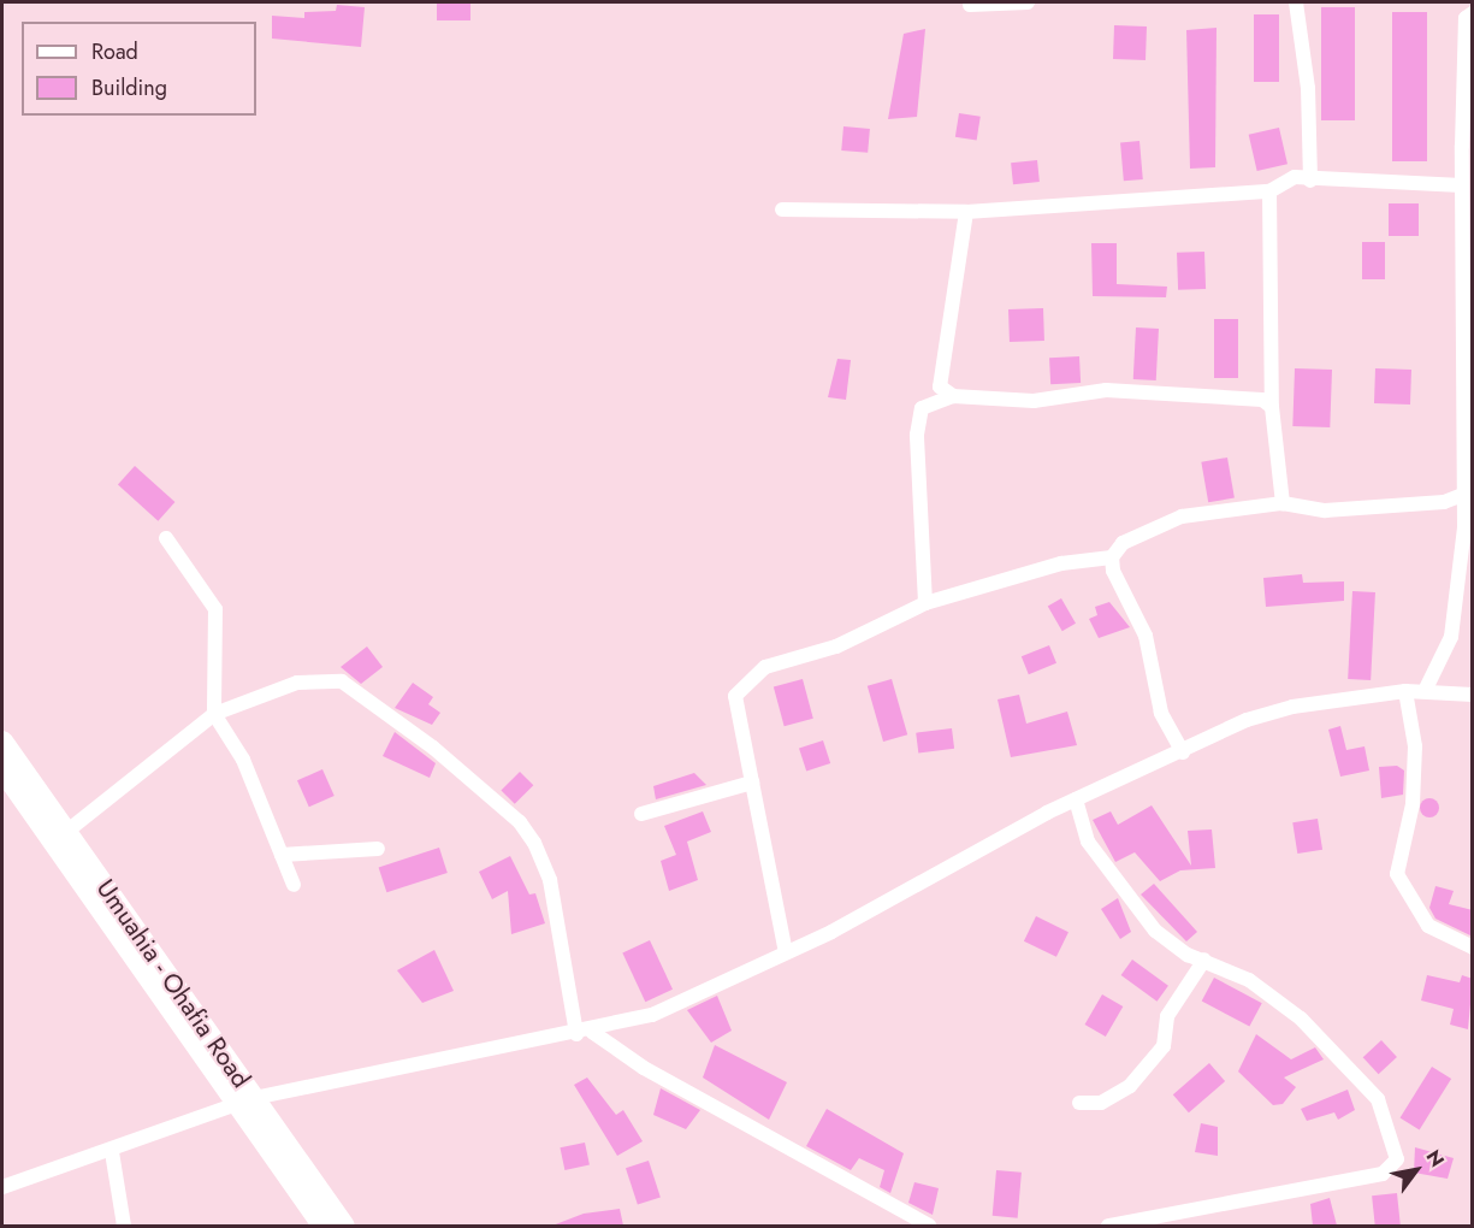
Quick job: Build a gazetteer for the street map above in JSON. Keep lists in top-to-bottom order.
{
  "streets": {
    "main road": ["Umuahia - Ohafia Road"]
  },
  "legend": ["Road", "Building"],
  "north": "top right"
}
